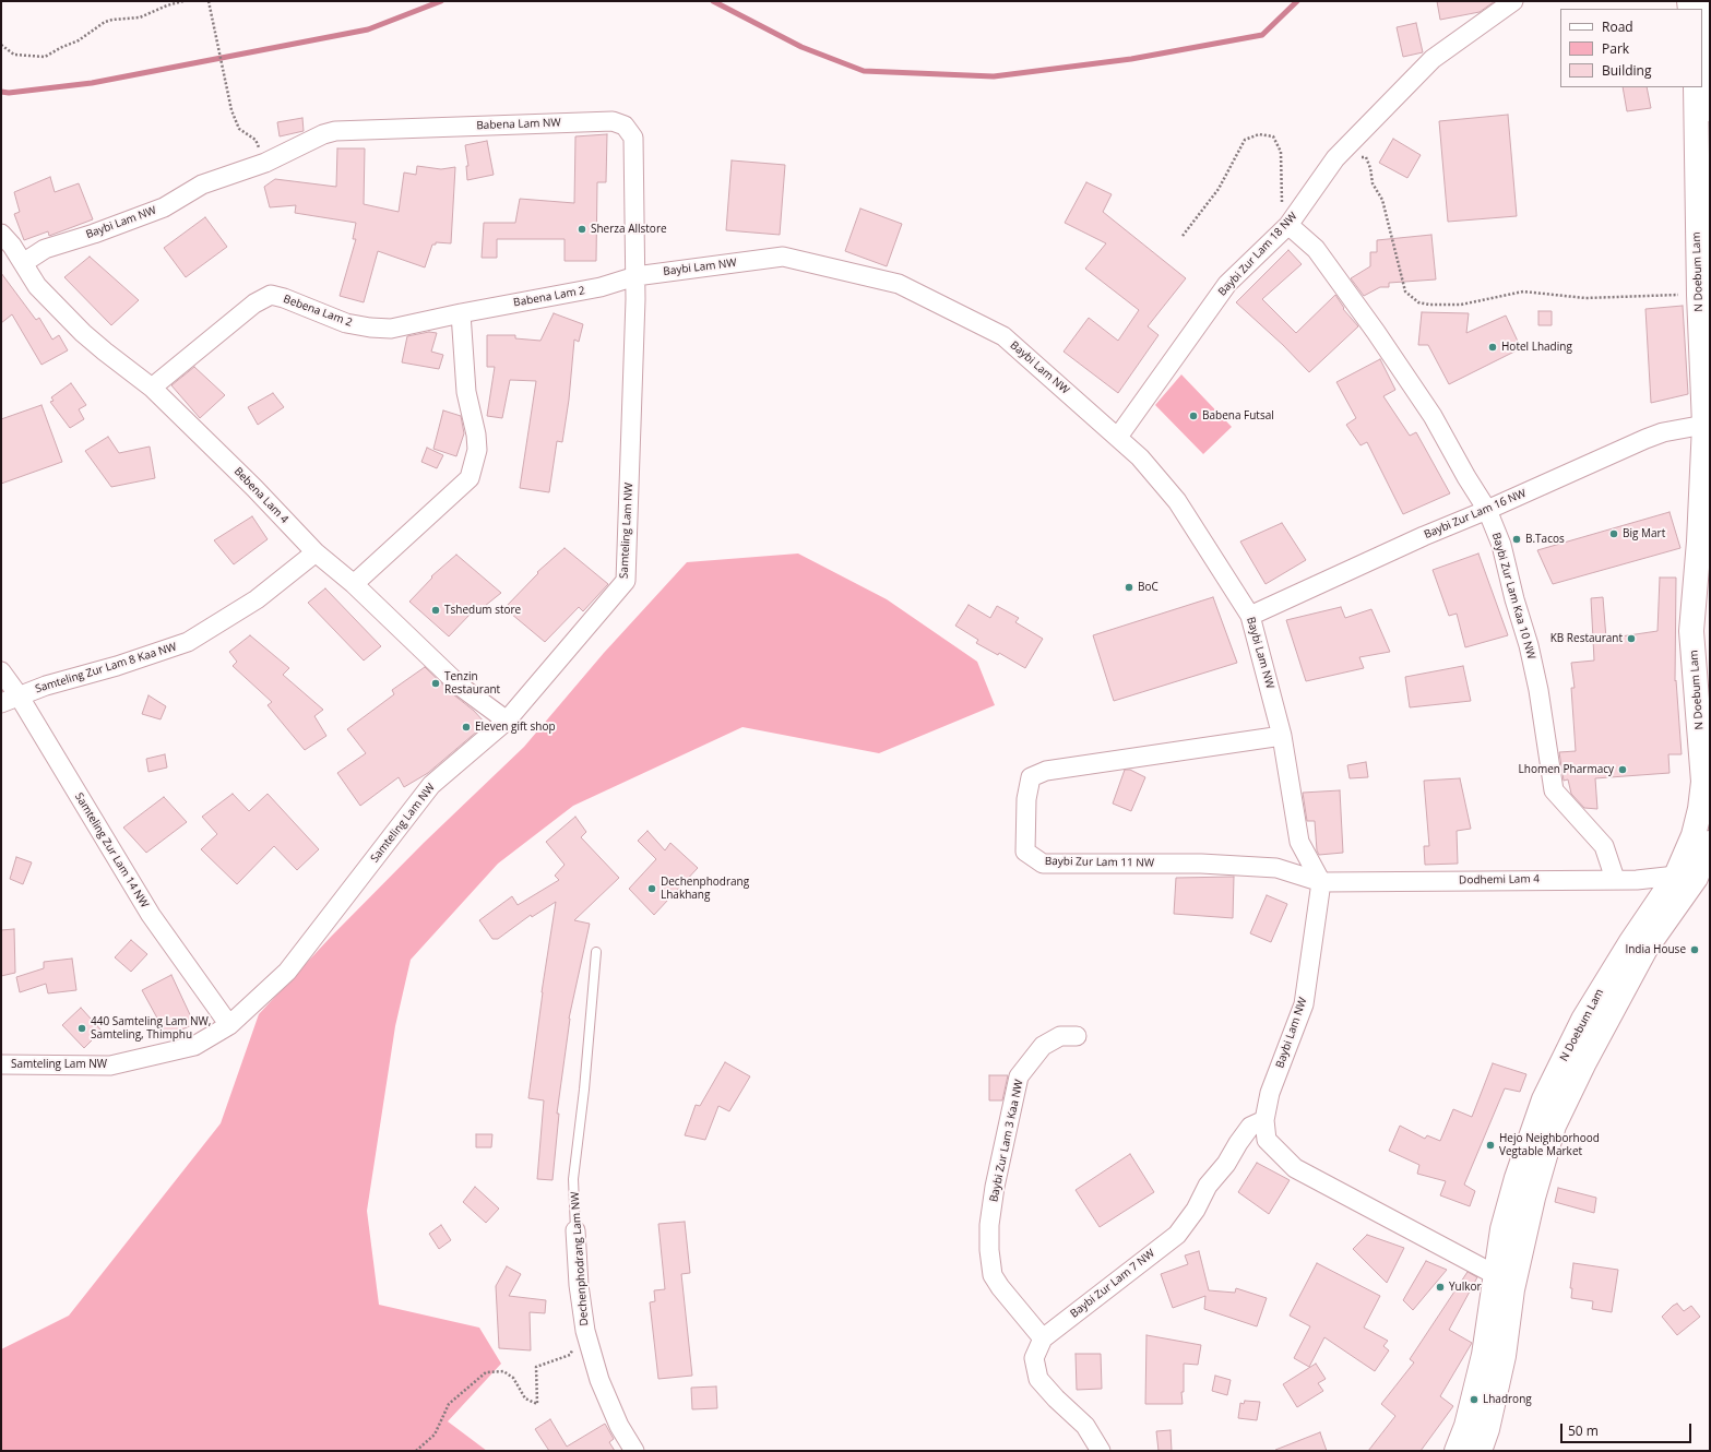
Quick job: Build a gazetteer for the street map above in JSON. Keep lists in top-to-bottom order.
{
  "streets": {
    "main road": ["N Doebum Lam"],
    "street": [
      "Babena Lam NW",
      "Baybi Lam NW",
      "Baybi Zur Lam 18 NW",
      "Babena Lam 2",
      "Bebena Lam 2",
      "Bebena Lam 4",
      "Baybi Zur Lam 16 NW",
      "Samteling Lam NW",
      "Baybi Zur Lam Kaa 10 NW",
      "Samteling Zur Lam 8 Kaa NW",
      "Samteling Zur Lam 14 NW",
      "Baybi Zur Lam 11 NW",
      "Dodhemi Lam 4",
      "Baybi Zur Lam 3 Kaa NW",
      "Dechenphodrang Lam NW",
      "Baybi Zur Lam 7 NW"
    ]
  },
  "crossings": [
    ["Babena Lam NW", "Baybi Lam NW"],
    ["Babena Lam NW", "Babena Lam 2"],
    ["Babena Lam NW", "Samteling Lam NW"],
    ["Baybi Lam NW", "Baybi Zur Lam 18 NW"],
    ["Baybi Lam NW", "N Doebum Lam"],
    ["Baybi Lam NW", "Babena Lam 2"],
    ["Baybi Lam NW", "Bebena Lam 4"],
    ["Baybi Lam NW", "Baybi Zur Lam 16 NW"],
    ["Baybi Lam NW", "Samteling Lam NW"],
    ["Baybi Lam NW", "Baybi Zur Lam 11 NW"],
    ["Baybi Lam NW", "Dodhemi Lam 4"],
    ["Baybi Lam NW", "Baybi Zur Lam 7 NW"],
    ["Baybi Zur Lam 18 NW", "Baybi Zur Lam Kaa 10 NW"],
    ["N Doebum Lam", "Baybi Zur Lam 16 NW"],
    ["N Doebum Lam", "Dodhemi Lam 4"],
    ["Babena Lam 2", "Bebena Lam 2"],
    ["Babena Lam 2", "Samteling Lam NW"],
    ["Bebena Lam 2", "Bebena Lam 4"],
    ["Bebena Lam 4", "Samteling Lam NW"],
    ["Bebena Lam 4", "Samteling Zur Lam 8 Kaa NW"],
    ["Baybi Zur Lam 16 NW", "Baybi Zur Lam Kaa 10 NW"],
    ["Samteling Lam NW", "Samteling Zur Lam 14 NW"],
    ["Baybi Zur Lam Kaa 10 NW", "Dodhemi Lam 4"],
    ["Samteling Zur Lam 8 Kaa NW", "Samteling Zur Lam 14 NW"],
    ["Baybi Zur Lam 11 NW", "Dodhemi Lam 4"],
    ["Baybi Zur Lam 3 Kaa NW", "Baybi Zur Lam 7 NW"]
  ],
  "places": [
    "Sherza Allstore",
    "Hotel Lhading",
    "Babena Futsal",
    "Big Mart",
    "B.Tacos",
    "BoC",
    "Tshedum store",
    "KB Restaurant",
    "Tenzin Restaurant",
    "Eleven gift shop",
    "Lhomen Pharmacy",
    "Dechenphodrang Lhakhang",
    "India House",
    "440 Samteling Lam NW, Samteling, Thimphu",
    "Hejo Neighborhood Vegtable Market",
    "Yulkor",
    "Lhadrong"
  ],
  "legend": ["Road", "Park", "Building"],
  "scale_bar": "50 m"
}
